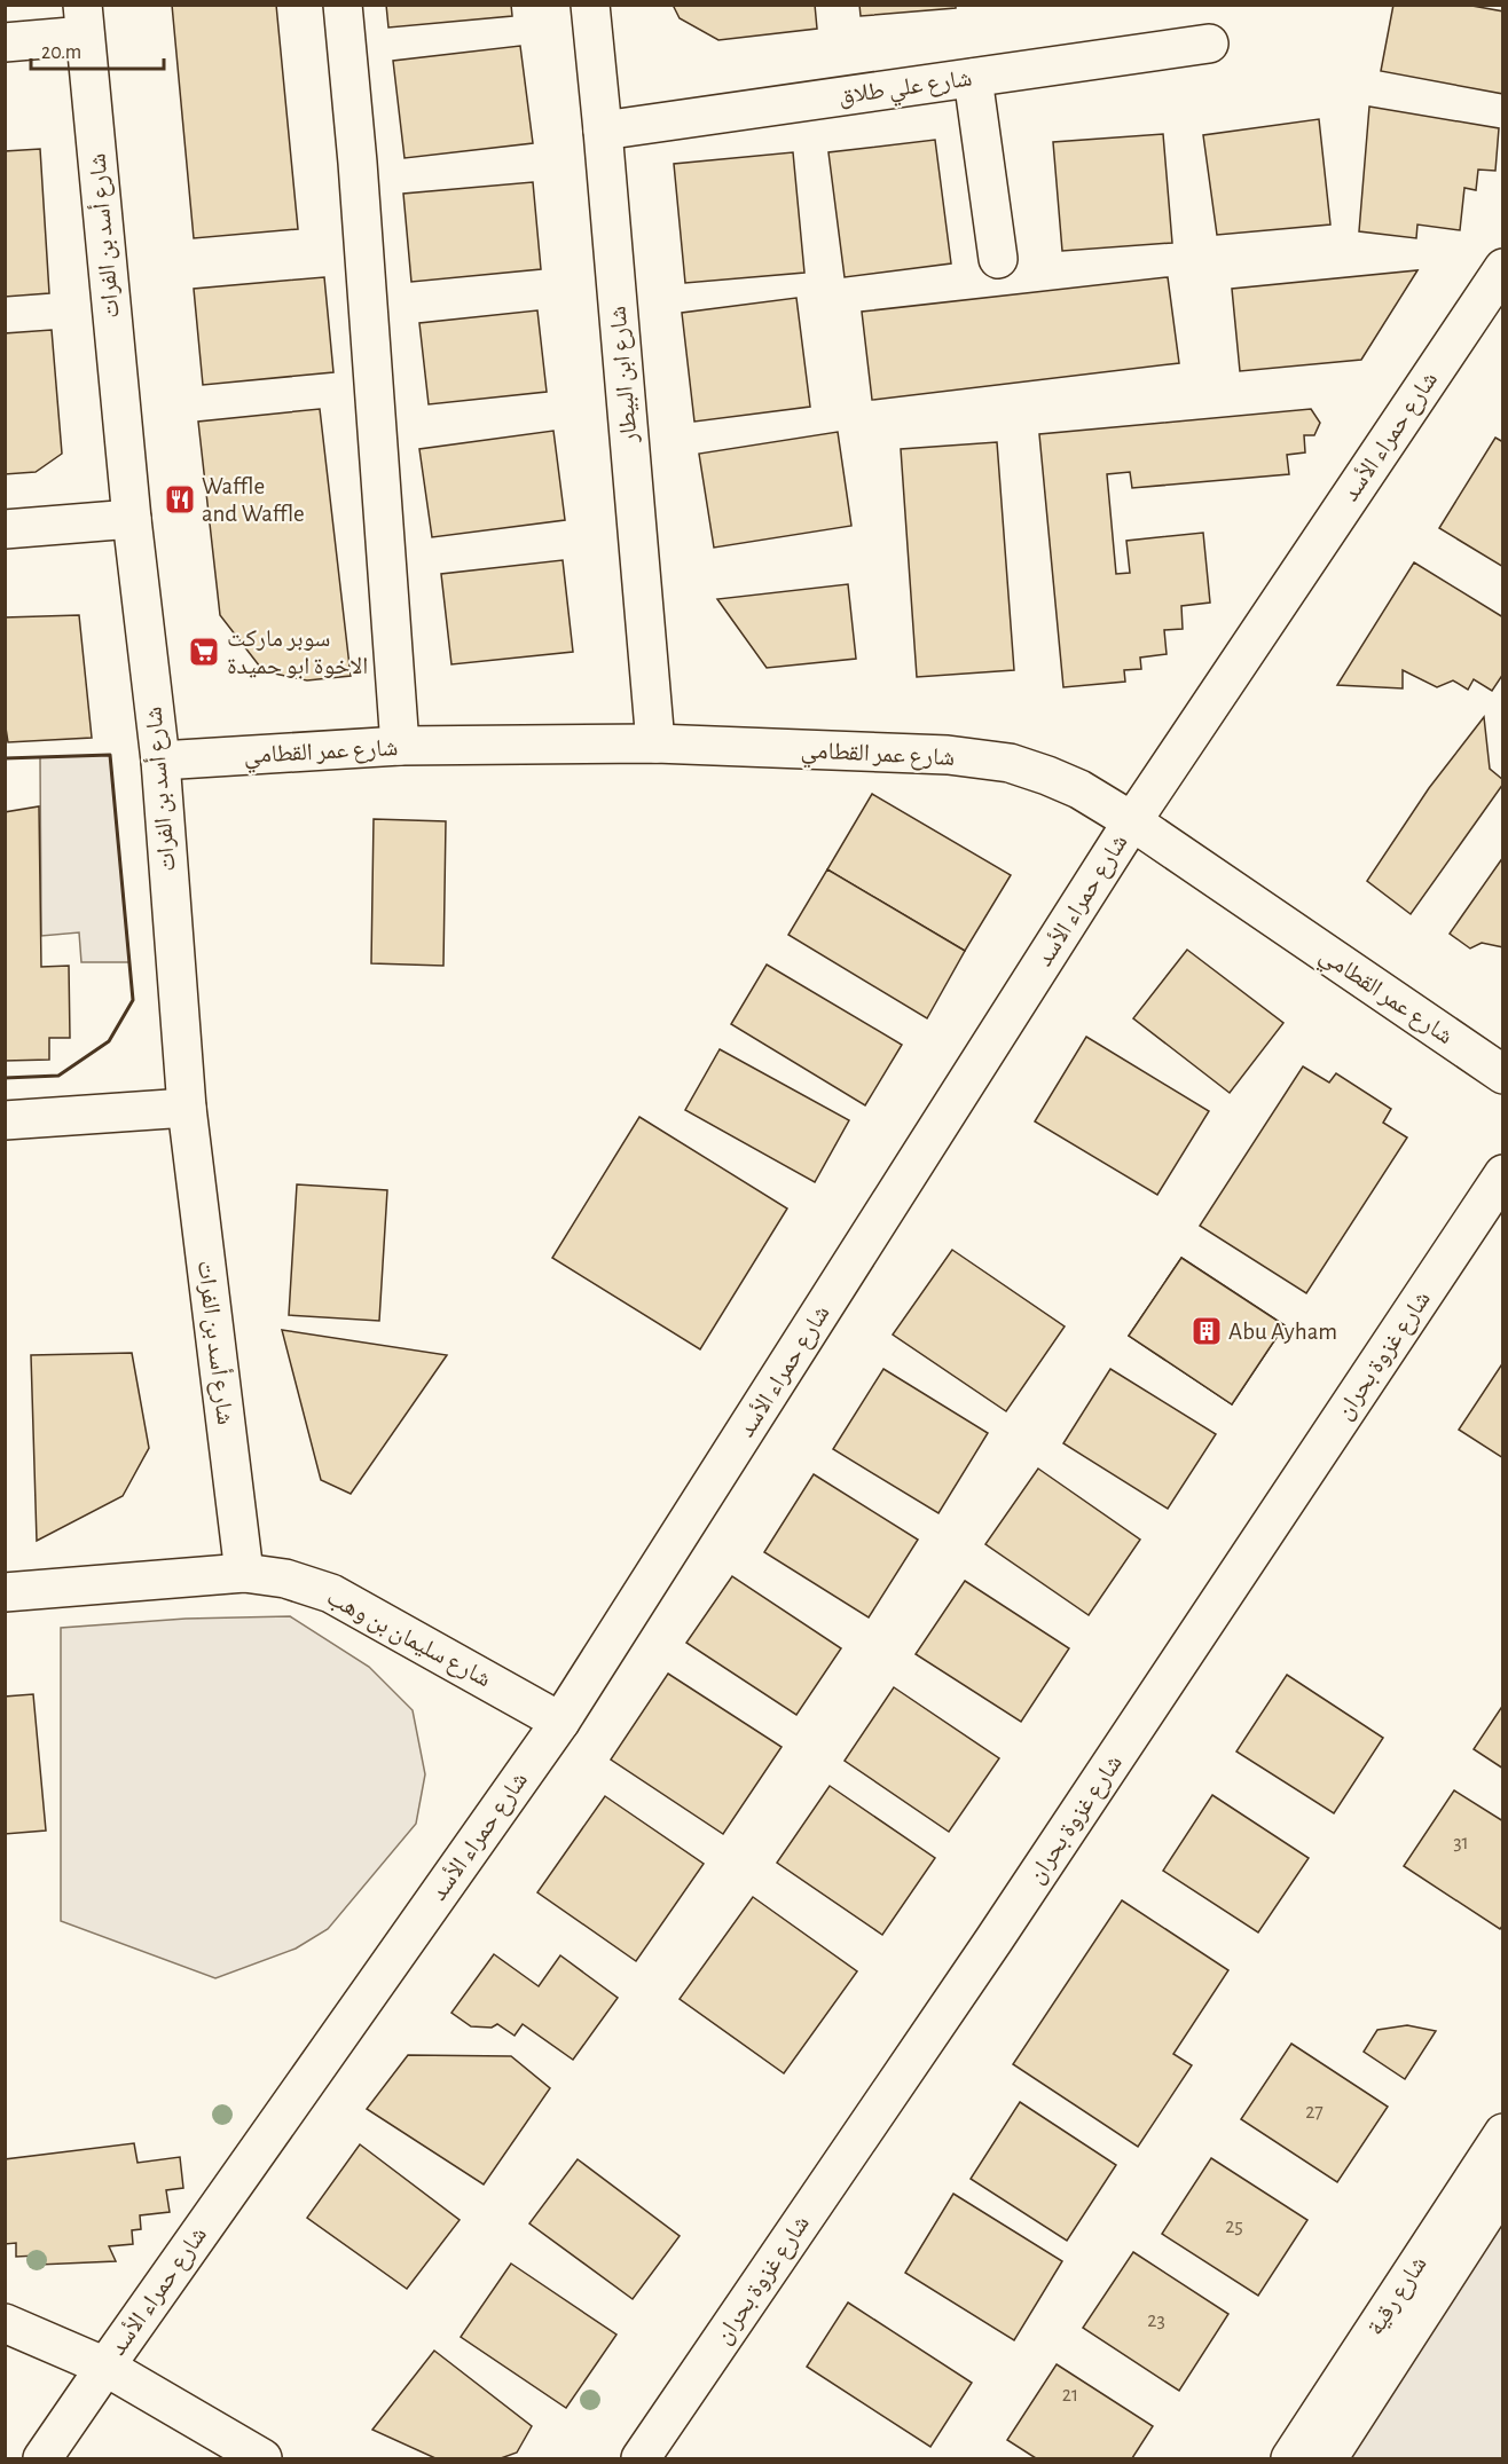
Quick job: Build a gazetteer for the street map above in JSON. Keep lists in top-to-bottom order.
{
  "streets": {
    "street": [
      "شارع علي طلاق",
      "شارع أسد بن الفرات",
      "شارع ابن البيطار",
      "شارع حمراء الأسد",
      "شارع عمر القطامي",
      "شارع غزوة بحران",
      "شارع سليمان بن وهب",
      "شارع رقية"
    ]
  },
  "crossings": [
    ["شارع علي طلاق", "شارع ابن البيطار"],
    ["شارع أسد بن الفرات", "شارع عمر القطامي"],
    ["شارع أسد بن الفرات", "شارع سليمان بن وهب"],
    ["شارع ابن البيطار", "شارع عمر القطامي"],
    ["شارع حمراء الأسد", "شارع عمر القطامي"],
    ["شارع حمراء الأسد", "شارع سليمان بن وهب"]
  ],
  "places": {
    "restaurant": ["Waffle and Waffle"],
    "supermarket": ["سوبر ماركت الاخوة ابو حميدة"],
    "building": ["Abu Ayham"]
  },
  "house_numbers": [
    "31",
    "27",
    "25",
    "23",
    "21"
  ],
  "scale_bar": "20 m"
}
